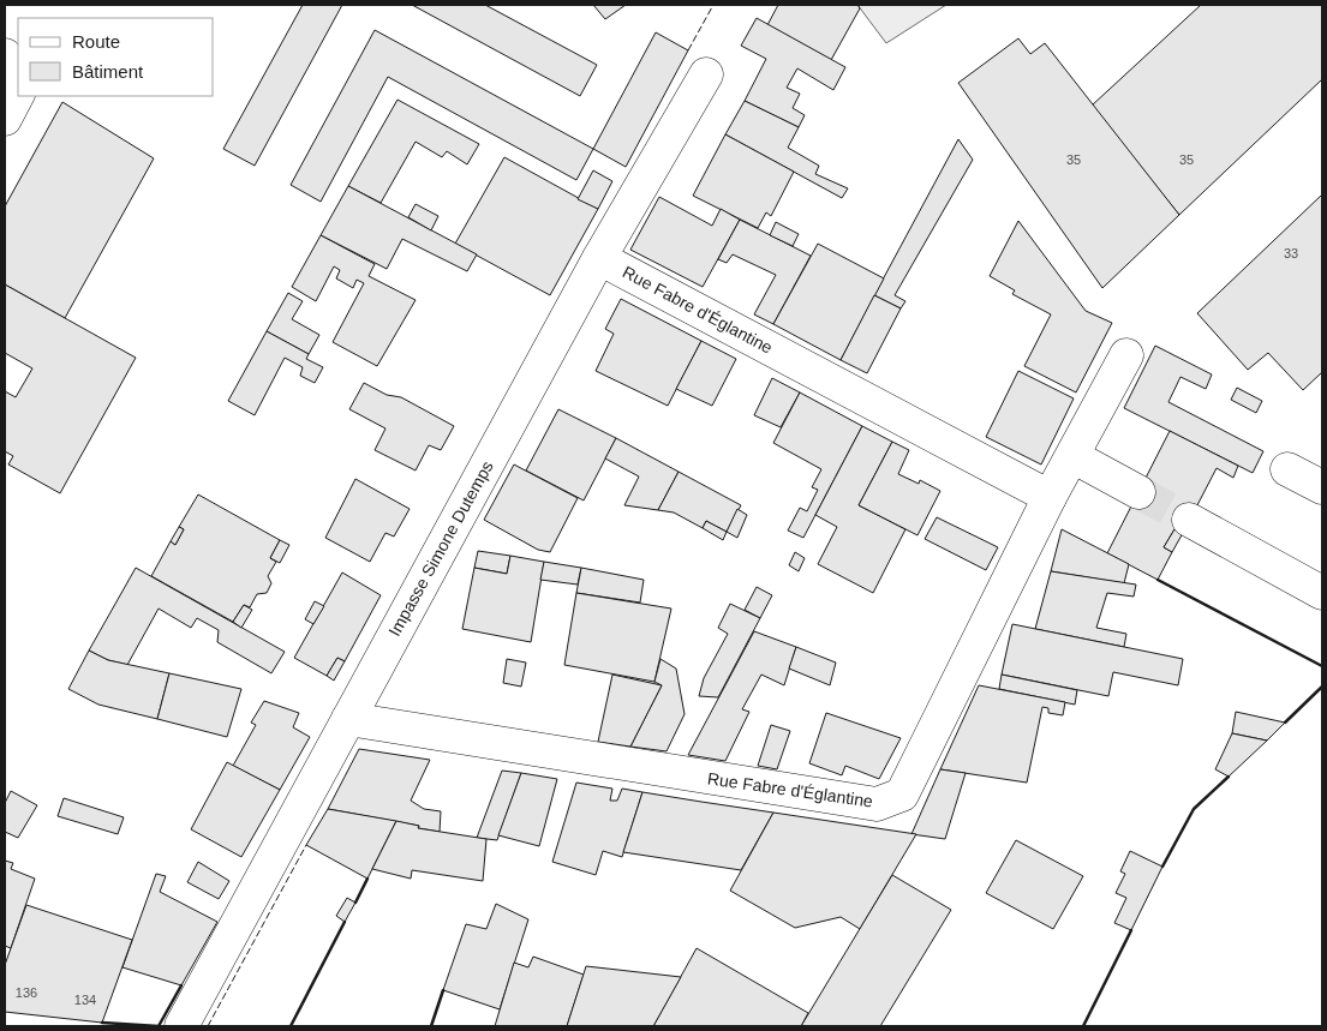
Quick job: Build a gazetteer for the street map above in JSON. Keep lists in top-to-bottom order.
{
  "streets": {
    "street": ["Rue Fabre d'Églantine", "Impasse Simone Dutemps"]
  },
  "crossings": [
    ["Rue Fabre d'Églantine", "Impasse Simone Dutemps"]
  ],
  "house_numbers": [
    "35",
    "35",
    "33",
    "136",
    "134"
  ],
  "legend": ["Route", "Bâtiment"]
}
